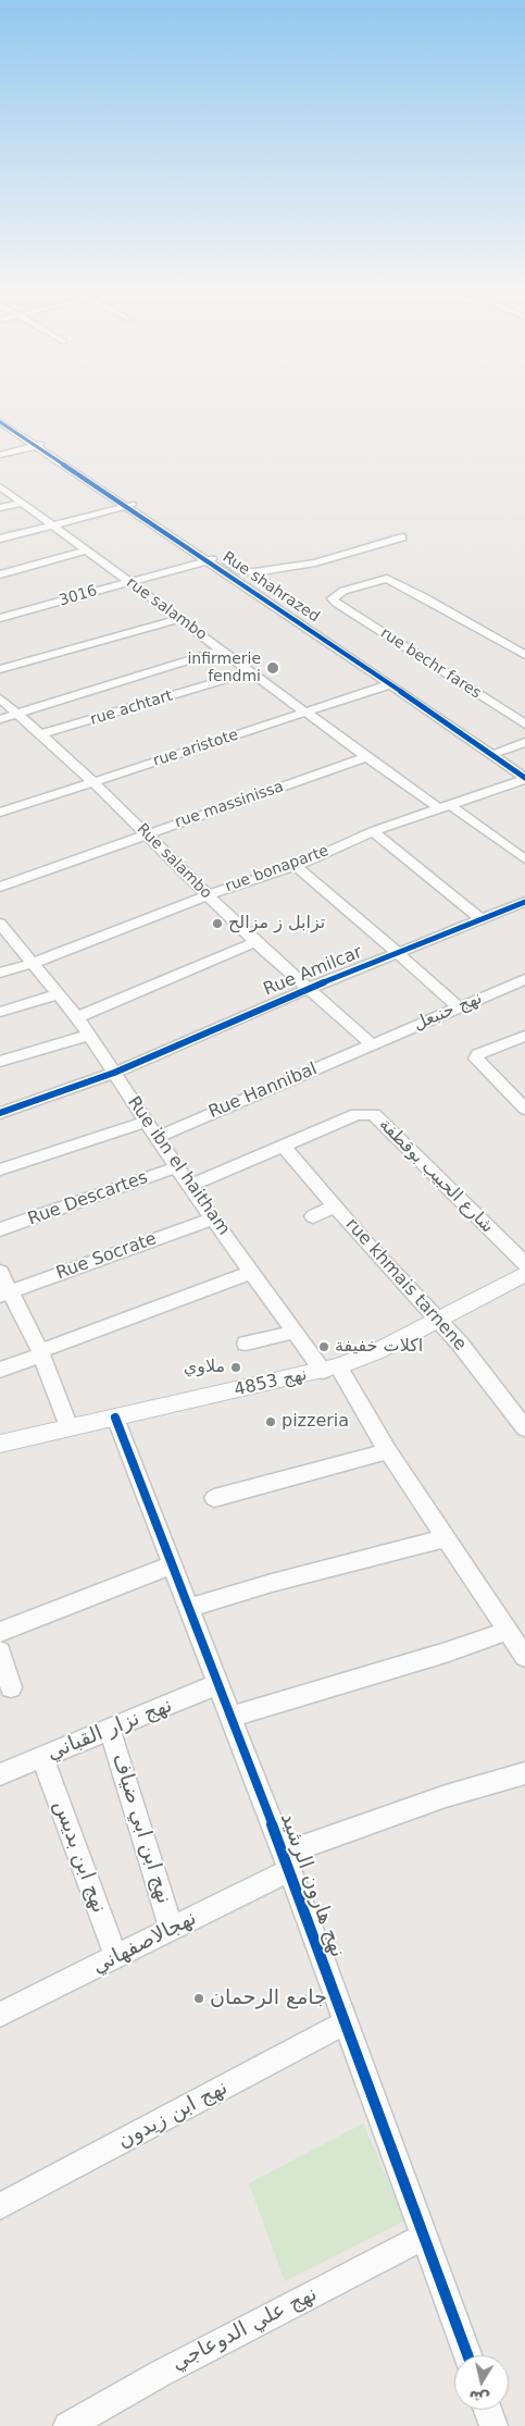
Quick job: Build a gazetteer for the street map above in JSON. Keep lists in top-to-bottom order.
{
  "streets": {
    "street": [
      "Rue shahrazed",
      "3016",
      "rue salambo",
      "rue bechr fares",
      "rue achtart",
      "rue aristote",
      "rue massinissa",
      "Rue salambo",
      "rue bonaparte",
      "Rue Amilcar",
      "نهج حنبعل",
      "Rue Hannibal",
      "Rue ibn el haitham",
      "شارع الحبيب بوقطفة",
      "Rue Descartes",
      "Rue Socrate",
      "rue khmais tarnene",
      "نهج 4853",
      "نهج نزار القباني",
      "نهج ابن ابي ضياف",
      "نهج ابن بديس",
      "نهج هارون الرشيد",
      "نهجالاصفهاني",
      "نهج ابن زيدون",
      "نهج علي الدوعاجي"
    ]
  },
  "crossings": [
    ["Rue shahrazed", "3016"],
    ["Rue shahrazed", "rue aristote"],
    ["Rue shahrazed", "rue bonaparte"],
    ["3016", "rue salambo"],
    ["rue salambo", "rue achtart"],
    ["rue salambo", "rue aristote"],
    ["rue salambo", "rue massinissa"],
    ["rue salambo", "rue bonaparte"],
    ["rue achtart", "Rue salambo"],
    ["rue aristote", "Rue salambo"],
    ["rue massinissa", "Rue salambo"],
    ["Rue salambo", "rue bonaparte"],
    ["Rue salambo", "Rue Amilcar"],
    ["Rue salambo", "نهج حنبعل"],
    ["Rue salambo", "Rue Hannibal"],
    ["rue bonaparte", "Rue ibn el haitham"],
    ["Rue Amilcar", "Rue ibn el haitham"],
    ["نهج حنبعل", "Rue Hannibal"],
    ["Rue Hannibal", "Rue ibn el haitham"],
    ["Rue ibn el haitham", "شارع الحبيب بوقطفة"],
    ["Rue ibn el haitham", "Rue Descartes"],
    ["Rue ibn el haitham", "Rue Socrate"],
    ["Rue ibn el haitham", "نهج 4853"],
    ["شارع الحبيب بوقطفة", "rue khmais tarnene"],
    ["rue khmais tarnene", "نهج 4853"],
    ["نهج 4853", "نهج هارون الرشيد"],
    ["نهج نزار القباني", "نهج ابن ابي ضياف"],
    ["نهج نزار القباني", "نهج ابن بديس"],
    ["نهج نزار القباني", "نهج هارون الرشيد"],
    ["نهج ابن ابي ضياف", "نهجالاصفهاني"],
    ["نهج ابن بديس", "نهجالاصفهاني"],
    ["نهج هارون الرشيد", "نهجالاصفهاني"],
    ["نهج هارون الرشيد", "نهج ابن زيدون"],
    ["نهج هارون الرشيد", "نهج علي الدوعاجي"]
  ],
  "places": [
    "infirmerie fendmi",
    "تزابل ز مزالح",
    "اكلات خفيفة",
    "ملاوي",
    "pizzeria",
    "جامع الرحمان"
  ],
  "north": "bottom"
}
